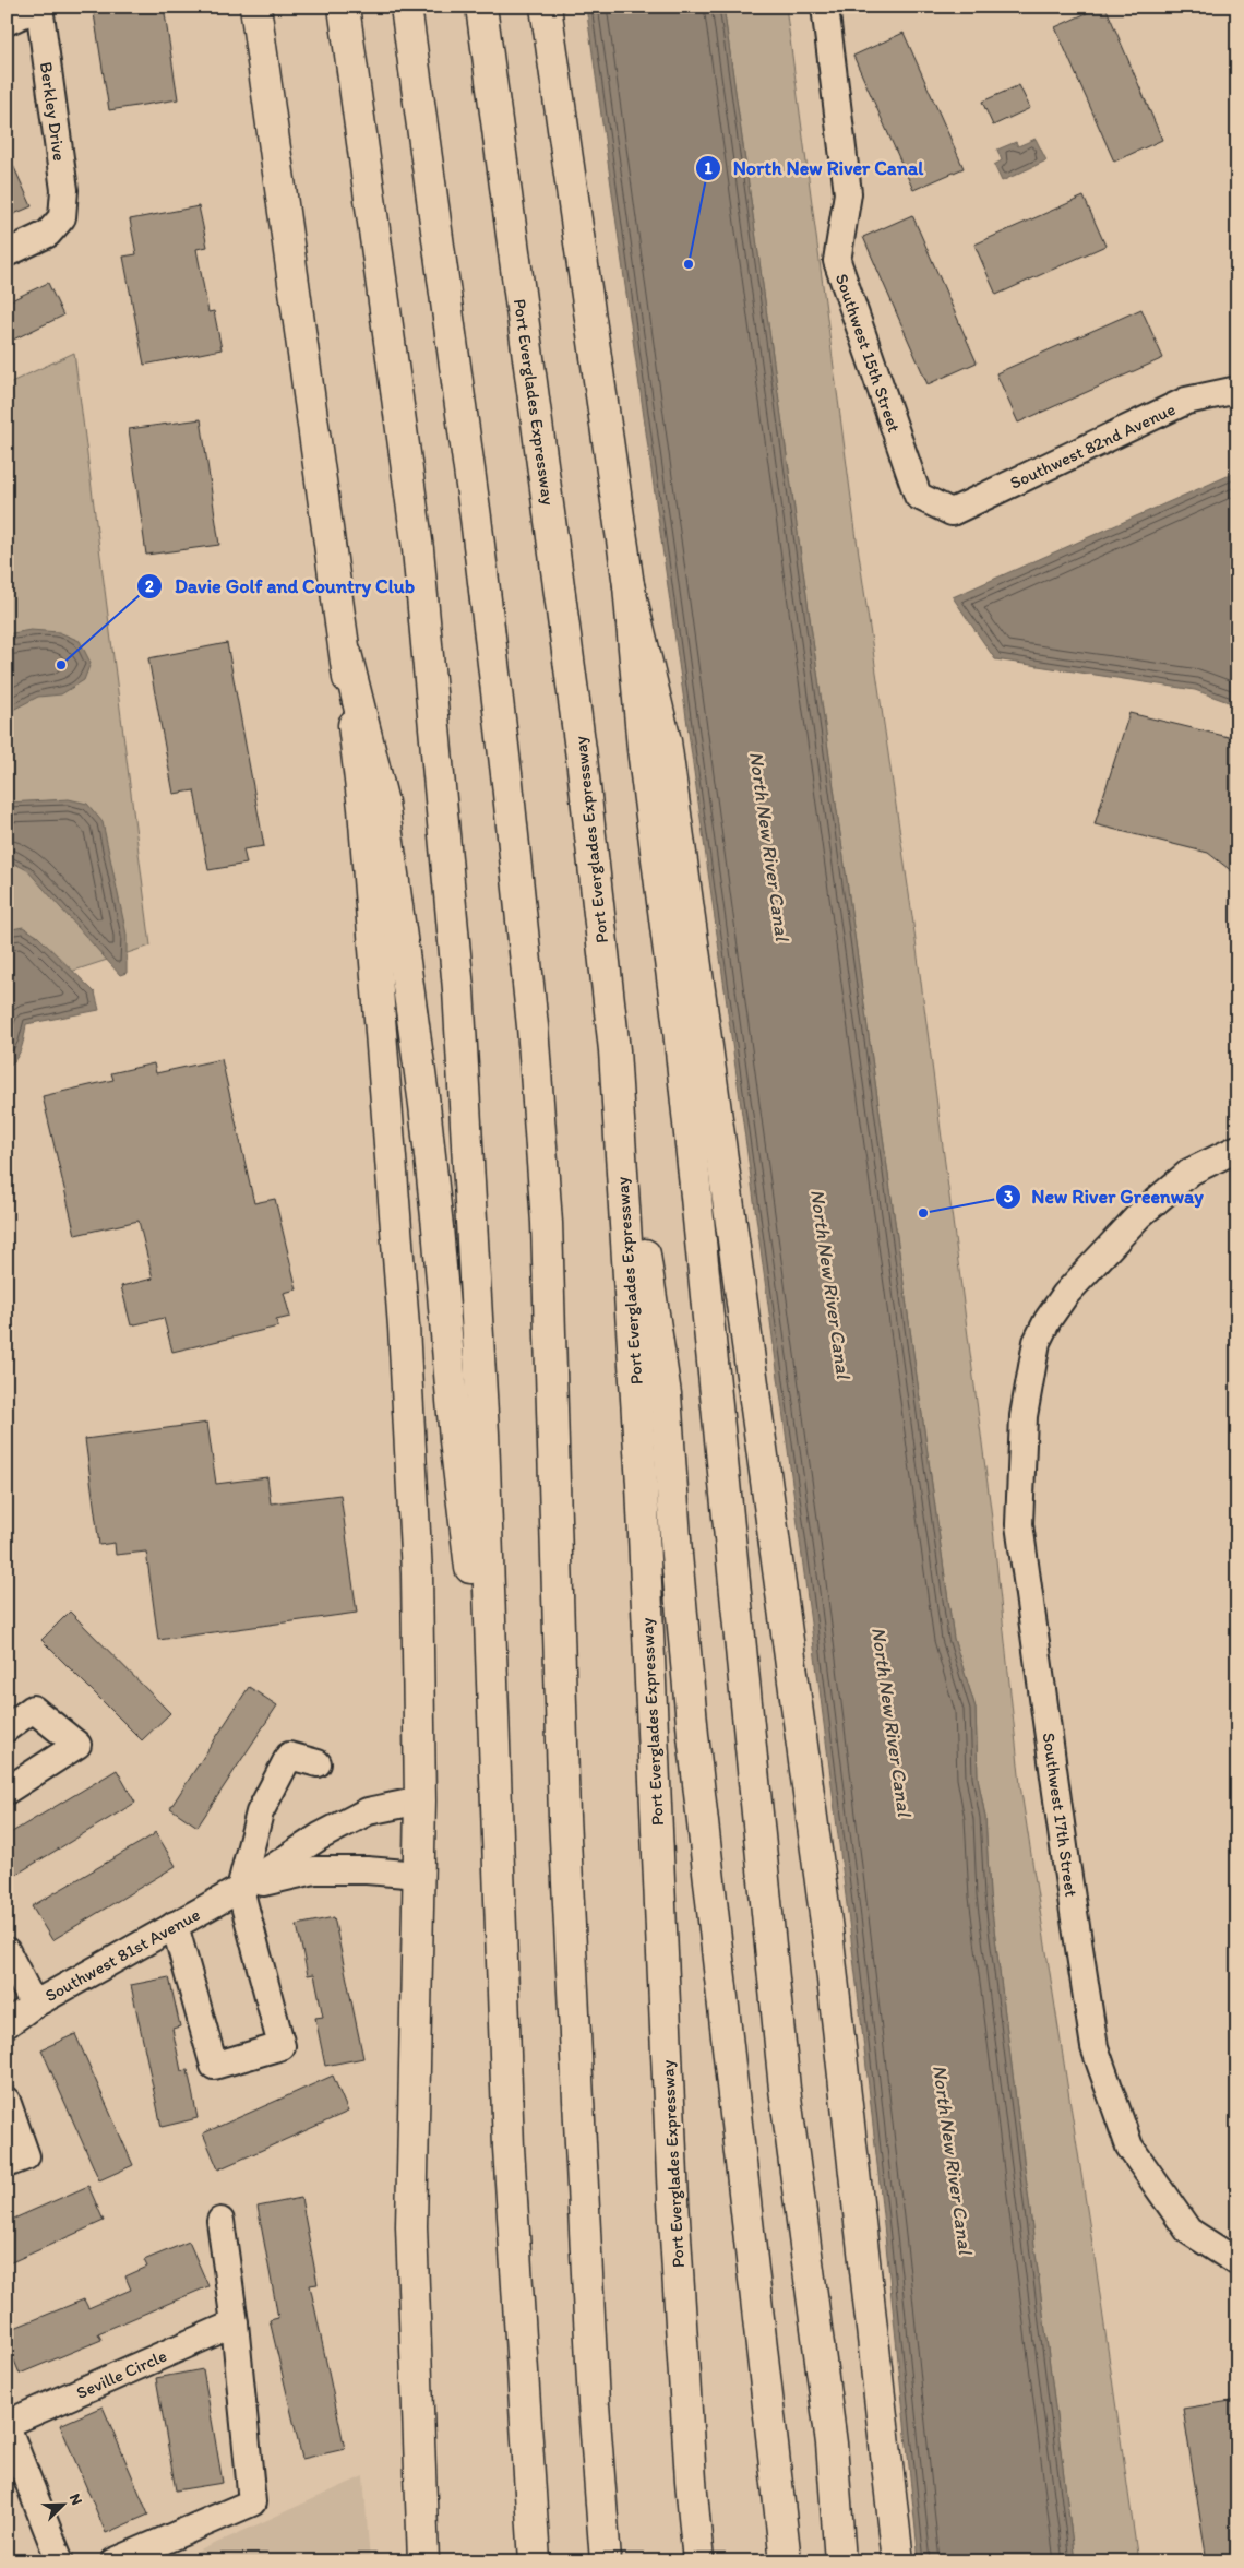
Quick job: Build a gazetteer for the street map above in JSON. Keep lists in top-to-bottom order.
{
  "streets": {
    "main road": ["Port Everglades Expressway"],
    "street": [
      "Berkley Drive",
      "Southwest 15th Street",
      "Southwest 82nd Avenue",
      "Southwest 17th Street",
      "Southwest 81st Avenue",
      "Seville Circle"
    ]
  },
  "crossings": [
    ["Southwest 15th Street", "Southwest 82nd Avenue"]
  ],
  "water": ["North New River Canal"],
  "places": ["North New River Canal", "Davie Golf and Country Club", "New River Greenway"],
  "north": "top right"
}
